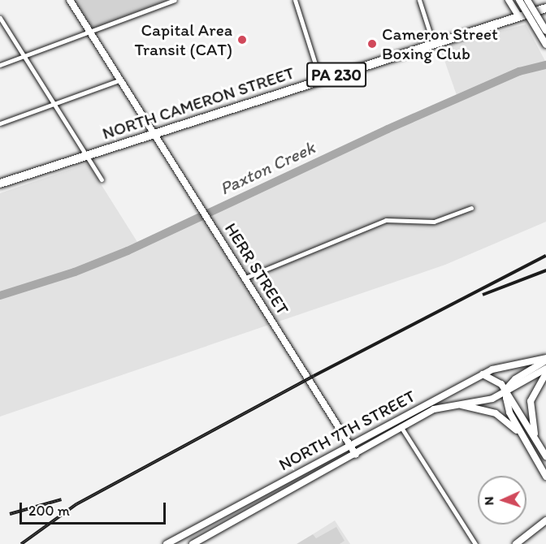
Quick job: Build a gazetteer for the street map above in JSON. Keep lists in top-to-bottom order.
{
  "streets": {
    "highway": ["PA 230", "NORTH CAMERON STREET"],
    "main road": ["HERR STREET", "NORTH 7TH STREET"]
  },
  "crossings": [
    ["NORTH CAMERON STREET", "HERR STREET"],
    ["HERR STREET", "NORTH 7TH STREET"]
  ],
  "water": ["Paxton Creek"],
  "places": ["Capital Area Transit (CAT)", "Cameron Street Boxing Club"],
  "scale_bar": "200 m",
  "north": "left"
}
